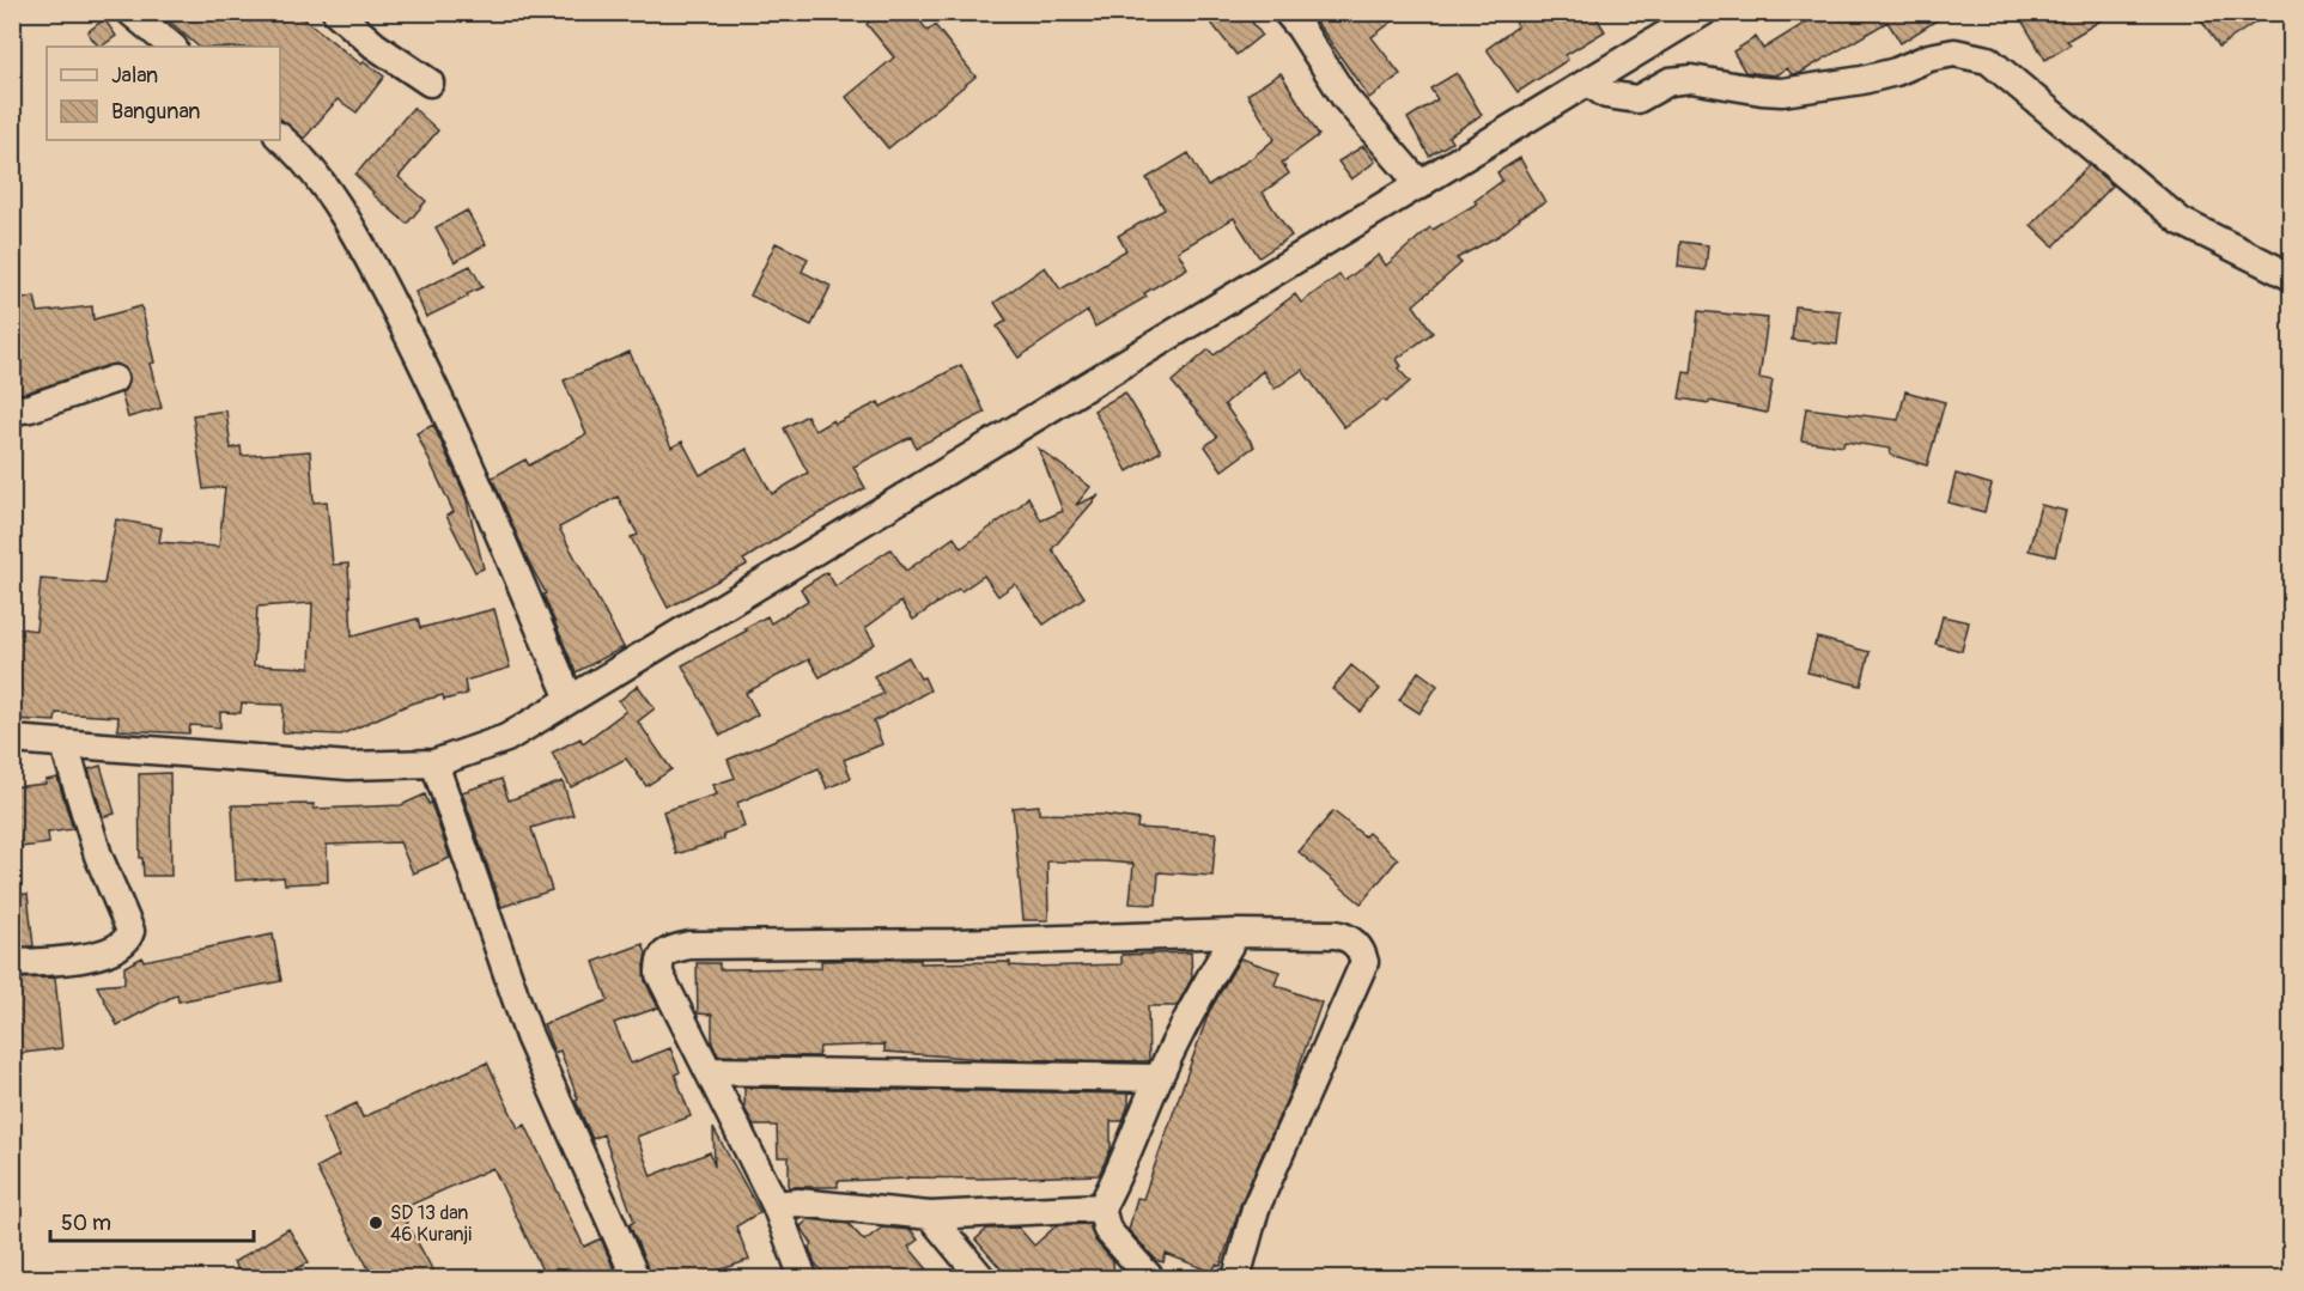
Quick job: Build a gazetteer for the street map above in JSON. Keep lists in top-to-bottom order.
{
  "places": ["SD 13 dan 46 Kuranji"],
  "legend": ["Jalan", "Bangunan"],
  "scale_bar": "50 m"
}
